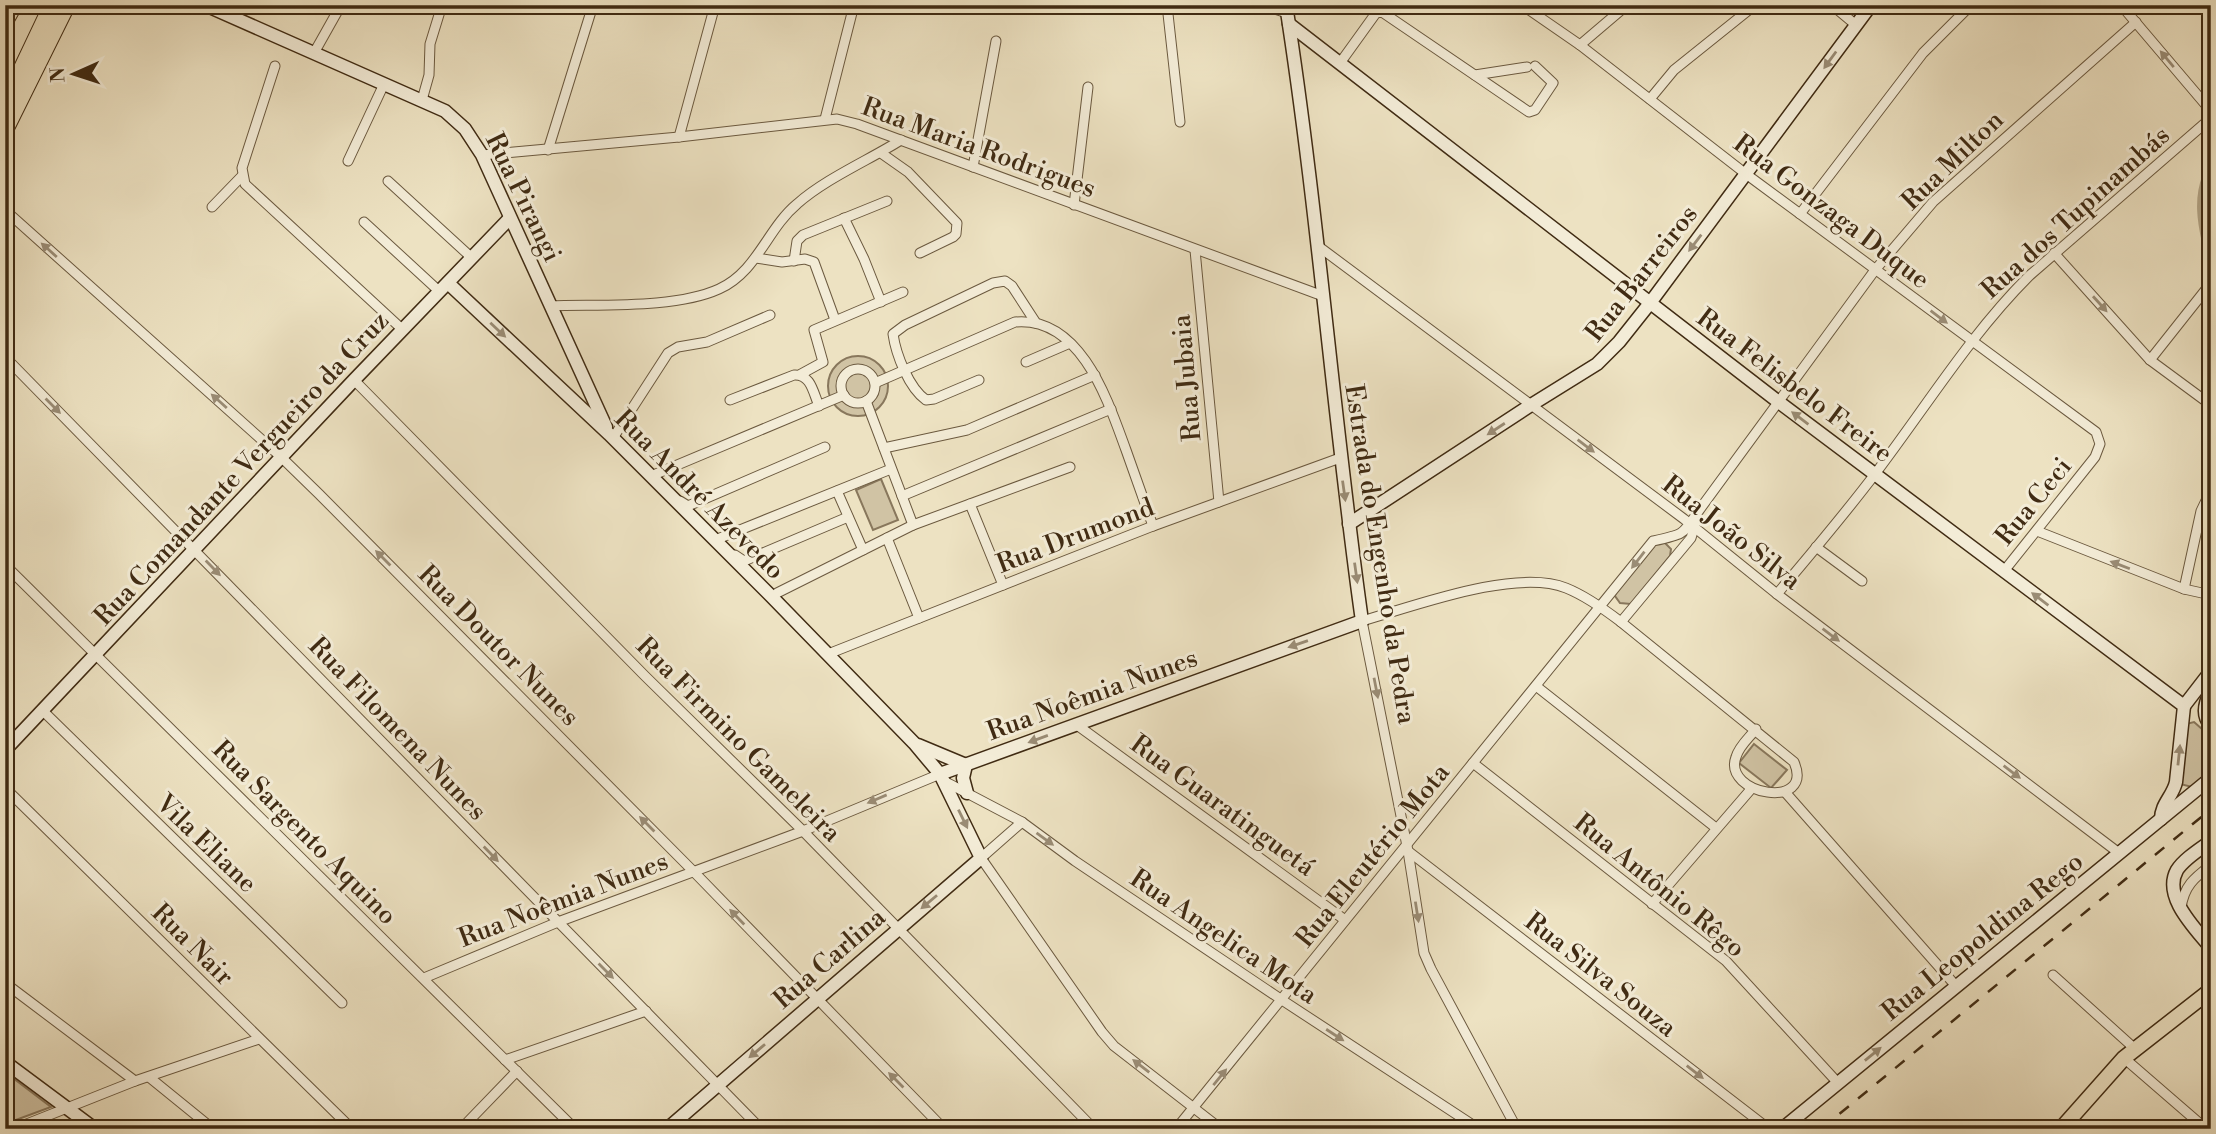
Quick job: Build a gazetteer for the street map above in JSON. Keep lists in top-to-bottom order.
{
  "streets": {
    "street": [
      "Rua Maria Rodrigues",
      "Rua Milton",
      "Rua Pirangi",
      "Rua Gonzaga Duque",
      "Rua dos Tupinambás",
      "Rua Barreiros",
      "Rua Jubaia",
      "Rua Felisbelo Freire",
      "Rua Comandante Vergueiro da Cruz",
      "Rua André Azevedo",
      "Rua Ceci",
      "Rua João Silva",
      "Rua Drumond",
      "Estrada do Engenho da Pedra",
      "Rua Doutor Nunes",
      "Rua Noêmia Nunes",
      "Rua Filomena Nunes",
      "Rua Firmino Gameleira",
      "Rua Guaratinguetá",
      "Rua Sargento Aquino",
      "Vila Eliane",
      "Rua Eleutério Mota",
      "Rua Antônio Rêgo",
      "Rua Angelica Mota",
      "Rua Leopoldina Rego",
      "Rua Nair",
      "Rua Carlina",
      "Rua Silva Souza"
    ]
  },
  "crossings": [
    ["Rua Maria Rodrigues", "Rua Pirangi"],
    ["Rua Maria Rodrigues", "Rua Jubaia"],
    ["Rua Maria Rodrigues", "Estrada do Engenho da Pedra"],
    ["Rua Milton", "Rua Gonzaga Duque"],
    ["Rua Milton", "Rua Felisbelo Freire"],
    ["Rua Milton", "Rua João Silva"],
    ["Rua Milton", "Rua Noêmia Nunes"],
    ["Rua Milton", "Rua Eleutério Mota"],
    ["Rua Pirangi", "Rua Comandante Vergueiro da Cruz"],
    ["Rua Pirangi", "Rua André Azevedo"],
    ["Rua Gonzaga Duque", "Rua dos Tupinambás"],
    ["Rua Gonzaga Duque", "Rua Barreiros"],
    ["Rua Gonzaga Duque", "Rua Ceci"],
    ["Rua dos Tupinambás", "Rua Felisbelo Freire"],
    ["Rua dos Tupinambás", "Rua João Silva"],
    ["Rua Barreiros", "Rua Felisbelo Freire"],
    ["Rua Barreiros", "Rua João Silva"],
    ["Rua Barreiros", "Estrada do Engenho da Pedra"],
    ["Rua Jubaia", "Rua Drumond"],
    ["Rua Felisbelo Freire", "Rua Ceci"],
    ["Rua Felisbelo Freire", "Estrada do Engenho da Pedra"],
    ["Rua Comandante Vergueiro da Cruz", "Rua André Azevedo"],
    ["Rua Comandante Vergueiro da Cruz", "Rua Doutor Nunes"],
    ["Rua Comandante Vergueiro da Cruz", "Rua Filomena Nunes"],
    ["Rua Comandante Vergueiro da Cruz", "Rua Firmino Gameleira"],
    ["Rua Comandante Vergueiro da Cruz", "Rua Sargento Aquino"],
    ["Rua Comandante Vergueiro da Cruz", "Vila Eliane"],
    ["Rua André Azevedo", "Rua Drumond"],
    ["Rua André Azevedo", "Rua Noêmia Nunes"],
    ["Rua André Azevedo", "Rua Angelica Mota"],
    ["Rua André Azevedo", "Rua Carlina"],
    ["Rua João Silva", "Estrada do Engenho da Pedra"],
    ["Rua João Silva", "Rua Eleutério Mota"],
    ["Rua João Silva", "Rua Leopoldina Rego"],
    ["Rua Drumond", "Estrada do Engenho da Pedra"],
    ["Estrada do Engenho da Pedra", "Rua Noêmia Nunes"],
    ["Estrada do Engenho da Pedra", "Rua Eleutério Mota"],
    ["Estrada do Engenho da Pedra", "Rua Silva Souza"],
    ["Rua Doutor Nunes", "Rua Noêmia Nunes"],
    ["Rua Doutor Nunes", "Rua Carlina"],
    ["Rua Noêmia Nunes", "Rua Filomena Nunes"],
    ["Rua Noêmia Nunes", "Rua Firmino Gameleira"],
    ["Rua Noêmia Nunes", "Rua Guaratinguetá"],
    ["Rua Noêmia Nunes", "Rua Sargento Aquino"],
    ["Rua Noêmia Nunes", "Rua Eleutério Mota"],
    ["Rua Noêmia Nunes", "Rua Angelica Mota"],
    ["Rua Filomena Nunes", "Rua Carlina"],
    ["Rua Firmino Gameleira", "Rua Carlina"],
    ["Rua Guaratinguetá", "Rua Eleutério Mota"],
    ["Rua Eleutério Mota", "Rua Antônio Rêgo"],
    ["Rua Eleutério Mota", "Rua Angelica Mota"],
    ["Rua Eleutério Mota", "Rua Silva Souza"],
    ["Rua Antônio Rêgo", "Rua Leopoldina Rego"],
    ["Rua Angelica Mota", "Rua Carlina"]
  ],
  "one_way": [
    "Rua André Azevedo",
    "Rua João Silva",
    "Estrada do Engenho da Pedra",
    "Rua Doutor Nunes",
    "Rua Noêmia Nunes",
    "Rua Filomena Nunes",
    "Rua Angelica Mota",
    "Rua Carlina",
    "Rua Silva Souza"
  ],
  "north": "left"
}
